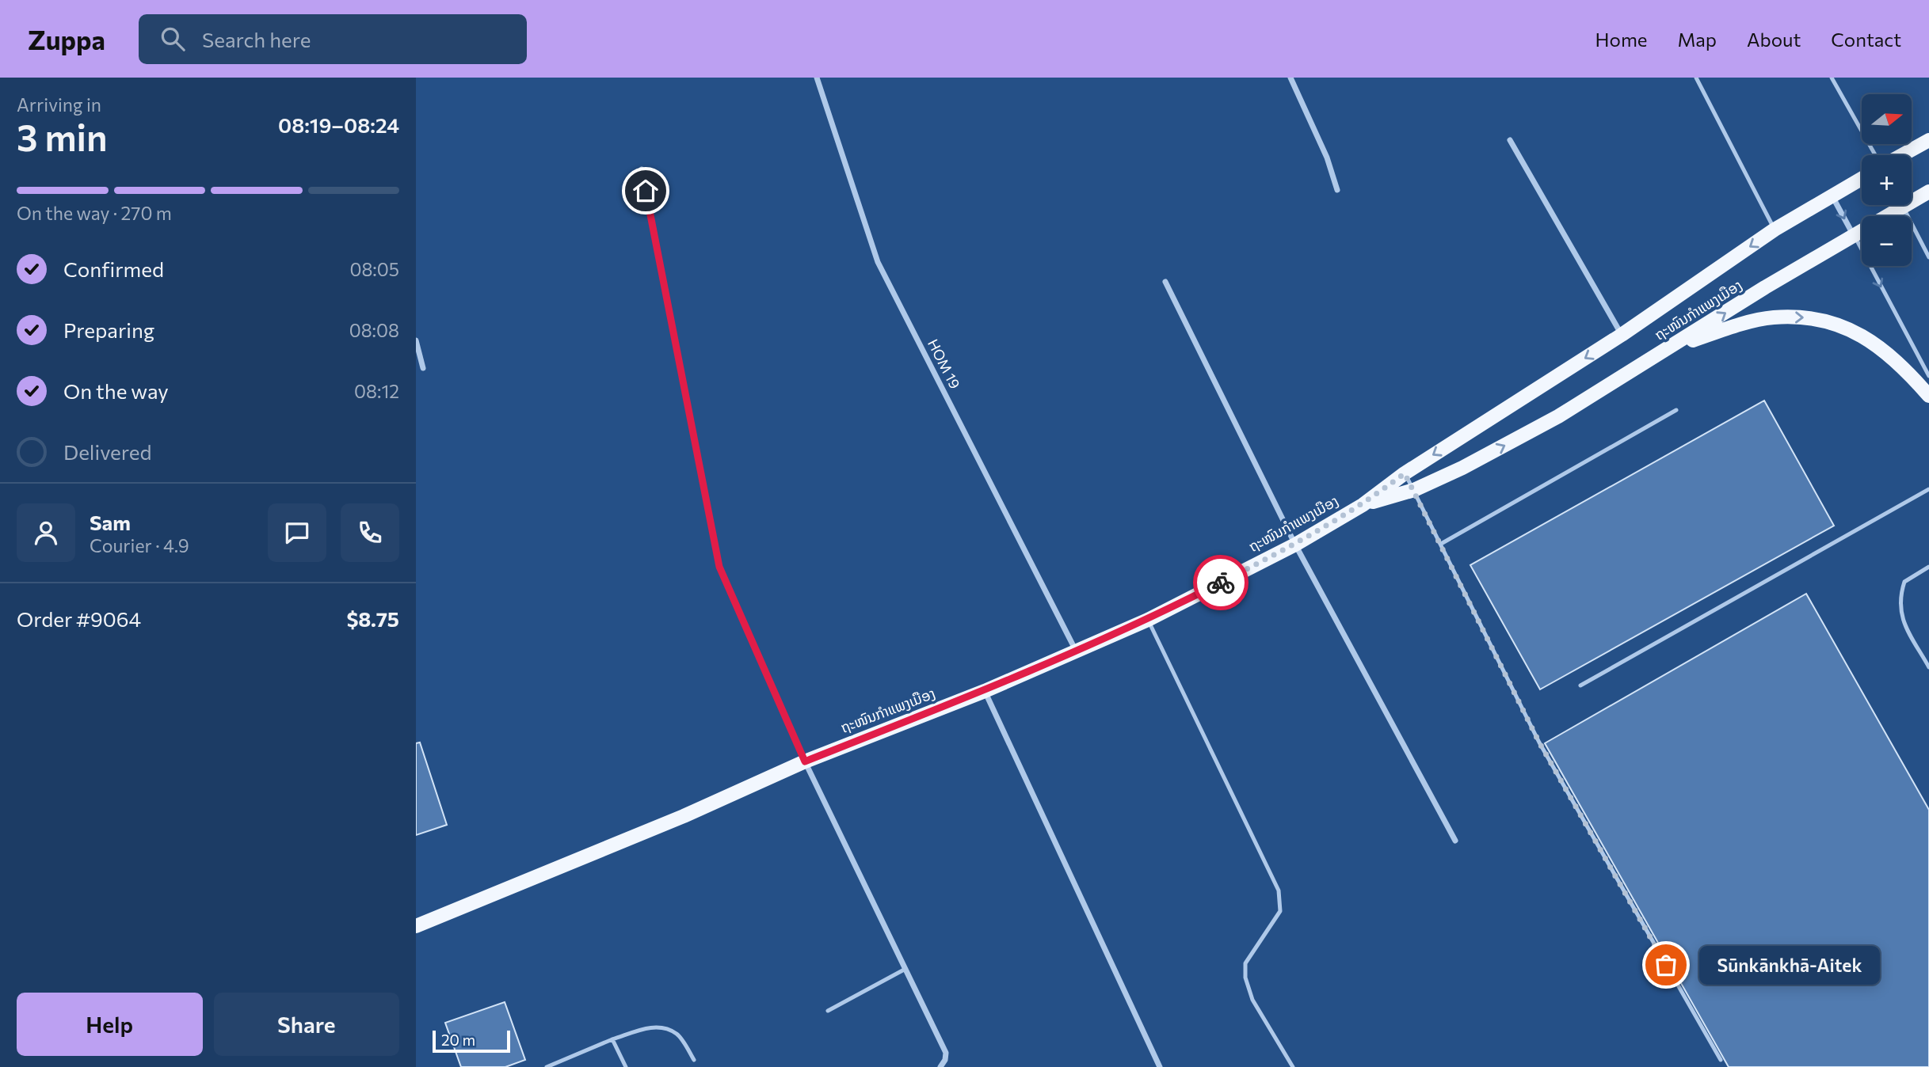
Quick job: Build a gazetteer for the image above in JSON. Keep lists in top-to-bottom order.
{
  "streets": {
    "main road": ["ຖະໜົນກຳແພງເມືອງ"],
    "street": ["HOM 19"]
  },
  "crossings": [
    ["ຖະໜົນກຳແພງເມືອງ", "HOM 19"]
  ],
  "places": ["Sūnkānkhā-Aitek"],
  "scale_bar": "20 m",
  "north": "right",
  "page": {
    "header": "Zuppa",
    "search": "Search here",
    "nav": [
      "Home",
      "Map",
      "About",
      "Contact"
    ],
    "heading": ["3 min", "Arriving in", "08:19–08:24"],
    "panel": [
      "Sam",
      "Courier · 4.9",
      "Order #9064",
      "$8.75"
    ],
    "map_buttons": ["+", "−"],
    "bar": "On the way · 270 m",
    "list": [
      ["Confirmed", "08:05"],
      ["Preparing", "08:08"],
      ["On the way", "08:12"],
      "Delivered"
    ],
    "bubble": "Sūnkānkhā-Aitek",
    "buttons": ["Help", "Share"],
    "scale": "20 m"
  }
}
